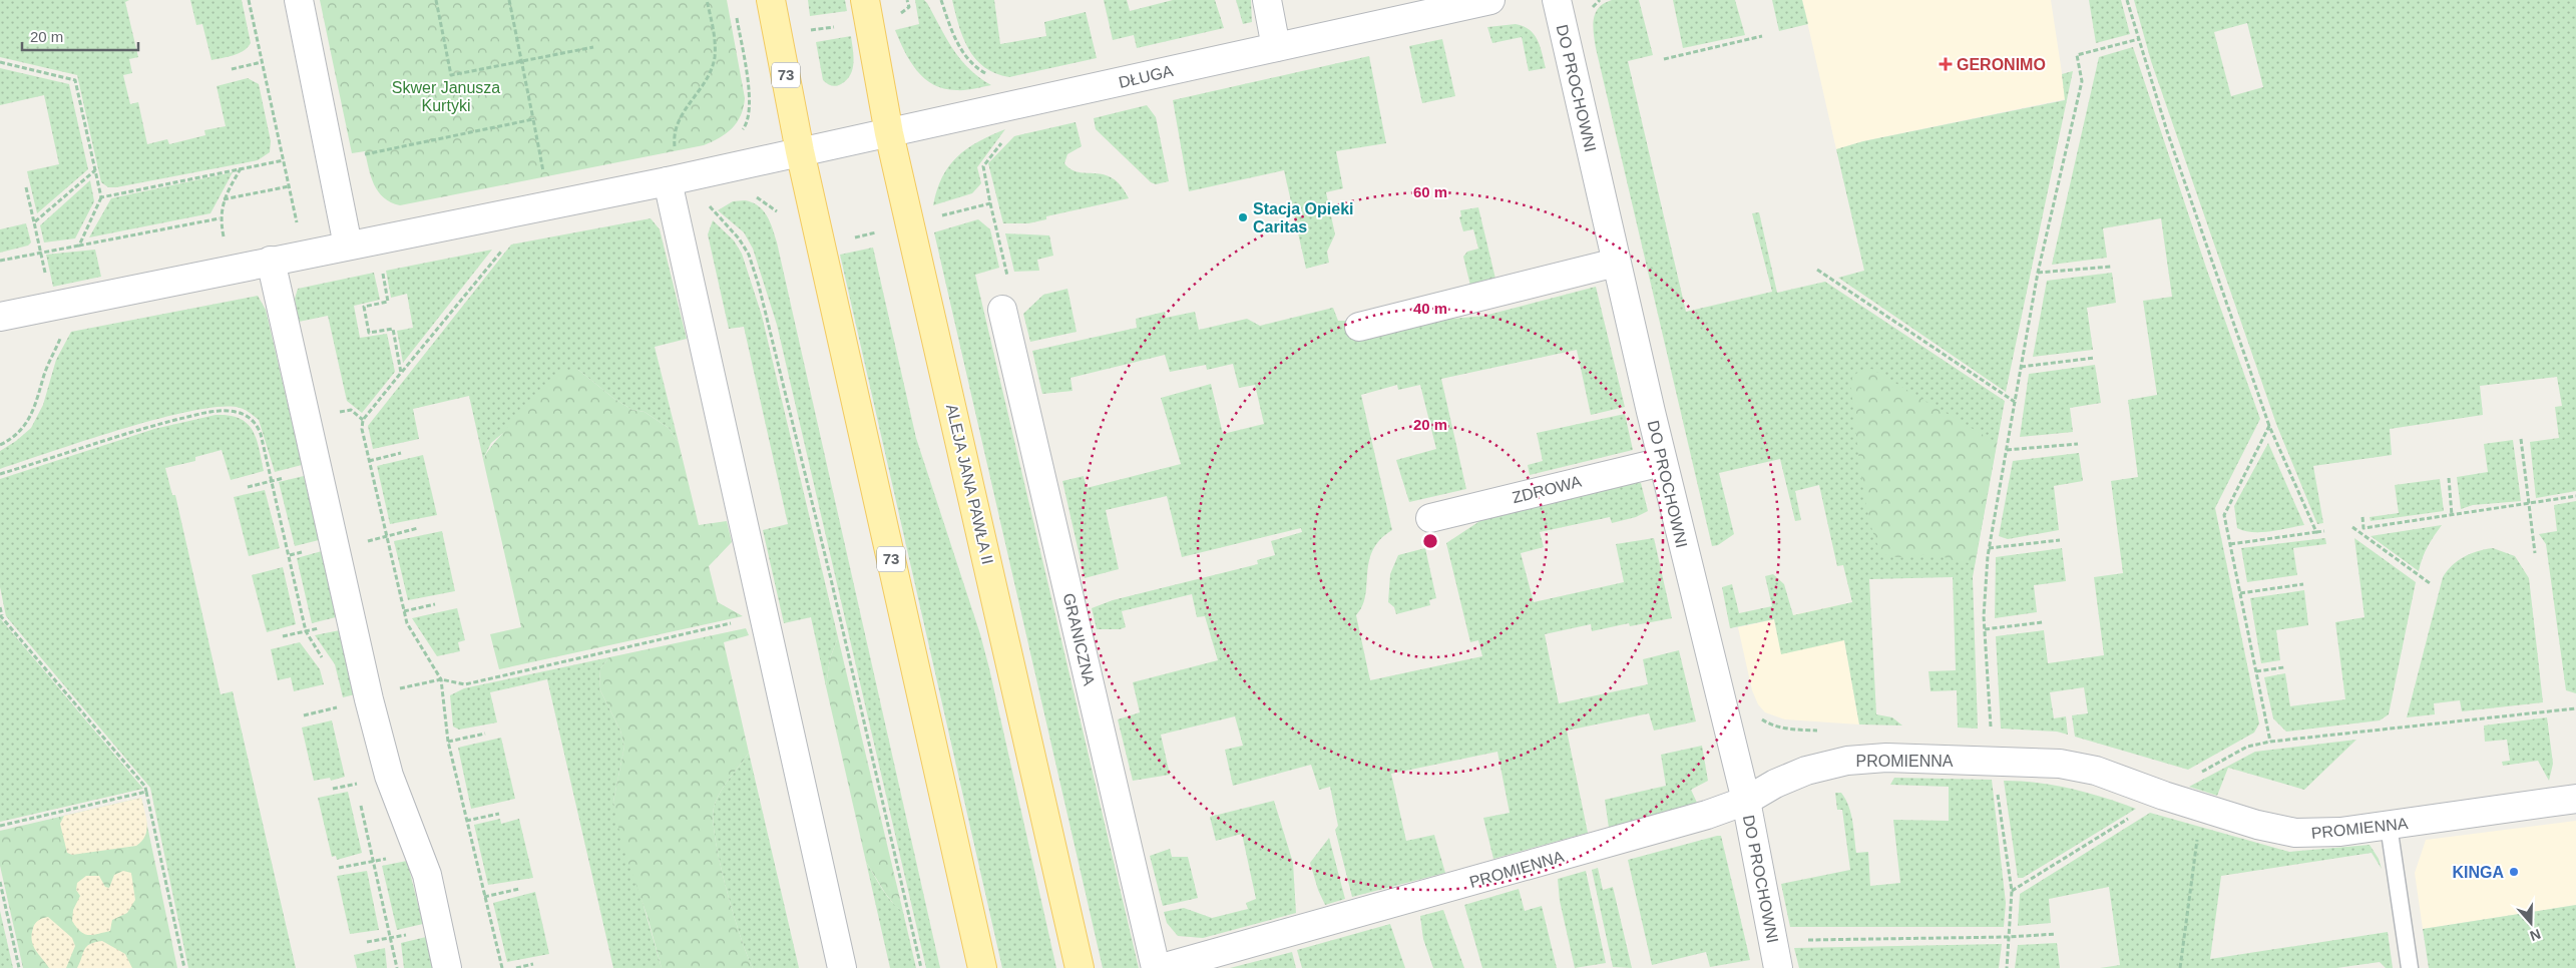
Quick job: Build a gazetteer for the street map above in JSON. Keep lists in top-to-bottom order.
{
  "streets": {
    "main road": ["73", "ALEJA JANA PAWŁA II"],
    "street": [
      "DŁUGA",
      "DO PROCHOWNI",
      "ZDROWA",
      "GRANICZNA",
      "PROMIENNA"
    ]
  },
  "crossings": [
    ["73", "DŁUGA"],
    ["DŁUGA", "ALEJA JANA PAWŁA II"],
    ["DO PROCHOWNI", "ZDROWA"],
    ["DO PROCHOWNI", "PROMIENNA"]
  ],
  "parks": ["Skwer Janusza Kurtyki"],
  "places": {
    "health": ["GERONIMO"],
    "other": ["Stacja Opieki Caritas", "KINGA"]
  },
  "scale_bar": "20 m",
  "north": "bottom",
  "rings": ["60 m", "40 m", "20 m"]
}
